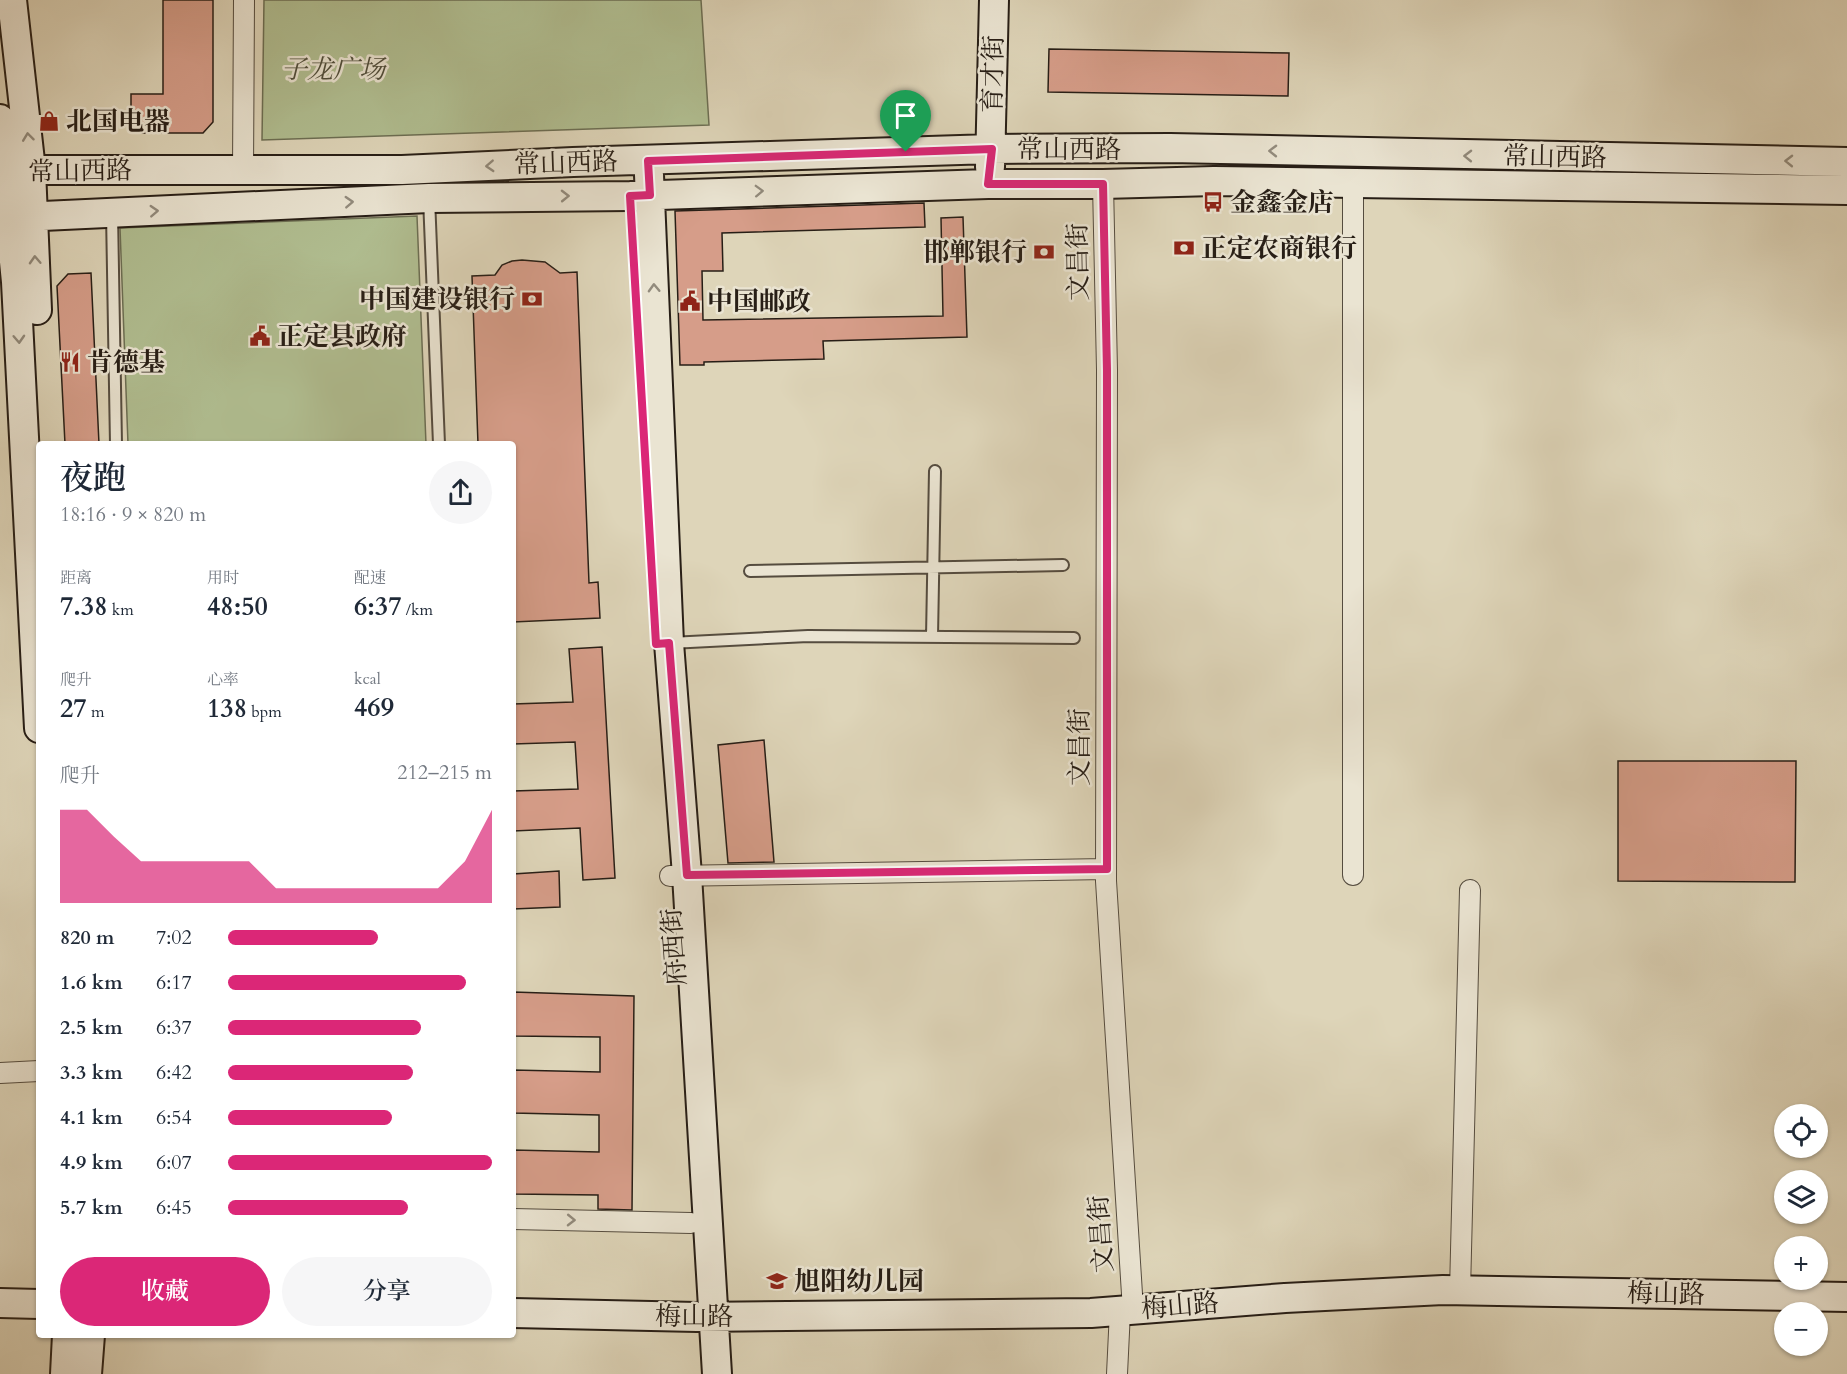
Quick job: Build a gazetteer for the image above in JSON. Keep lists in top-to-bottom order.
{
  "streets": {
    "main road": [
      "育才街",
      "常山西路",
      "府西街",
      "梅山路"
    ],
    "street": ["文昌街"]
  },
  "crossings": [
    ["育才街", "常山西路"],
    ["常山西路", "文昌街"],
    ["常山西路", "府西街"],
    ["文昌街", "梅山路"],
    ["府西街", "梅山路"]
  ],
  "parks": ["子龙广场"],
  "places": {
    "shop": ["北国电器"],
    "bus stop": ["金鑫金店"],
    "bank": ["正定农商银行", "邯郸银行", "中国建设银行"],
    "public building": ["中国邮政", "正定县政府"],
    "restaurant": ["肯德基"],
    "school or university": ["旭阳幼儿园"]
  },
  "page": {
    "heading": ["夜跑", "18:16 · 9 × 820 m"],
    "stats": [
      ["距离", "7.38 km"],
      ["用时", "48:50"],
      ["配速", "6:37 /km"],
      ["爬升", "27 m"],
      ["心率", "138 bpm"],
      ["kcal", "469"]
    ],
    "chart": ["爬升", "212–215 m"],
    "list": [
      {
        "name": "820 m",
        "note": "7:02"
      },
      {
        "name": "1.6 km",
        "note": "6:17"
      },
      {
        "name": "2.5 km",
        "note": "6:37"
      },
      {
        "name": "3.3 km",
        "note": "6:42"
      },
      {
        "name": "4.1 km",
        "note": "6:54"
      },
      {
        "name": "4.9 km",
        "note": "6:07"
      },
      {
        "name": "5.7 km",
        "note": "6:45"
      }
    ],
    "map_buttons": ["+", "−"],
    "buttons": ["收藏", "分享"]
  }
}
